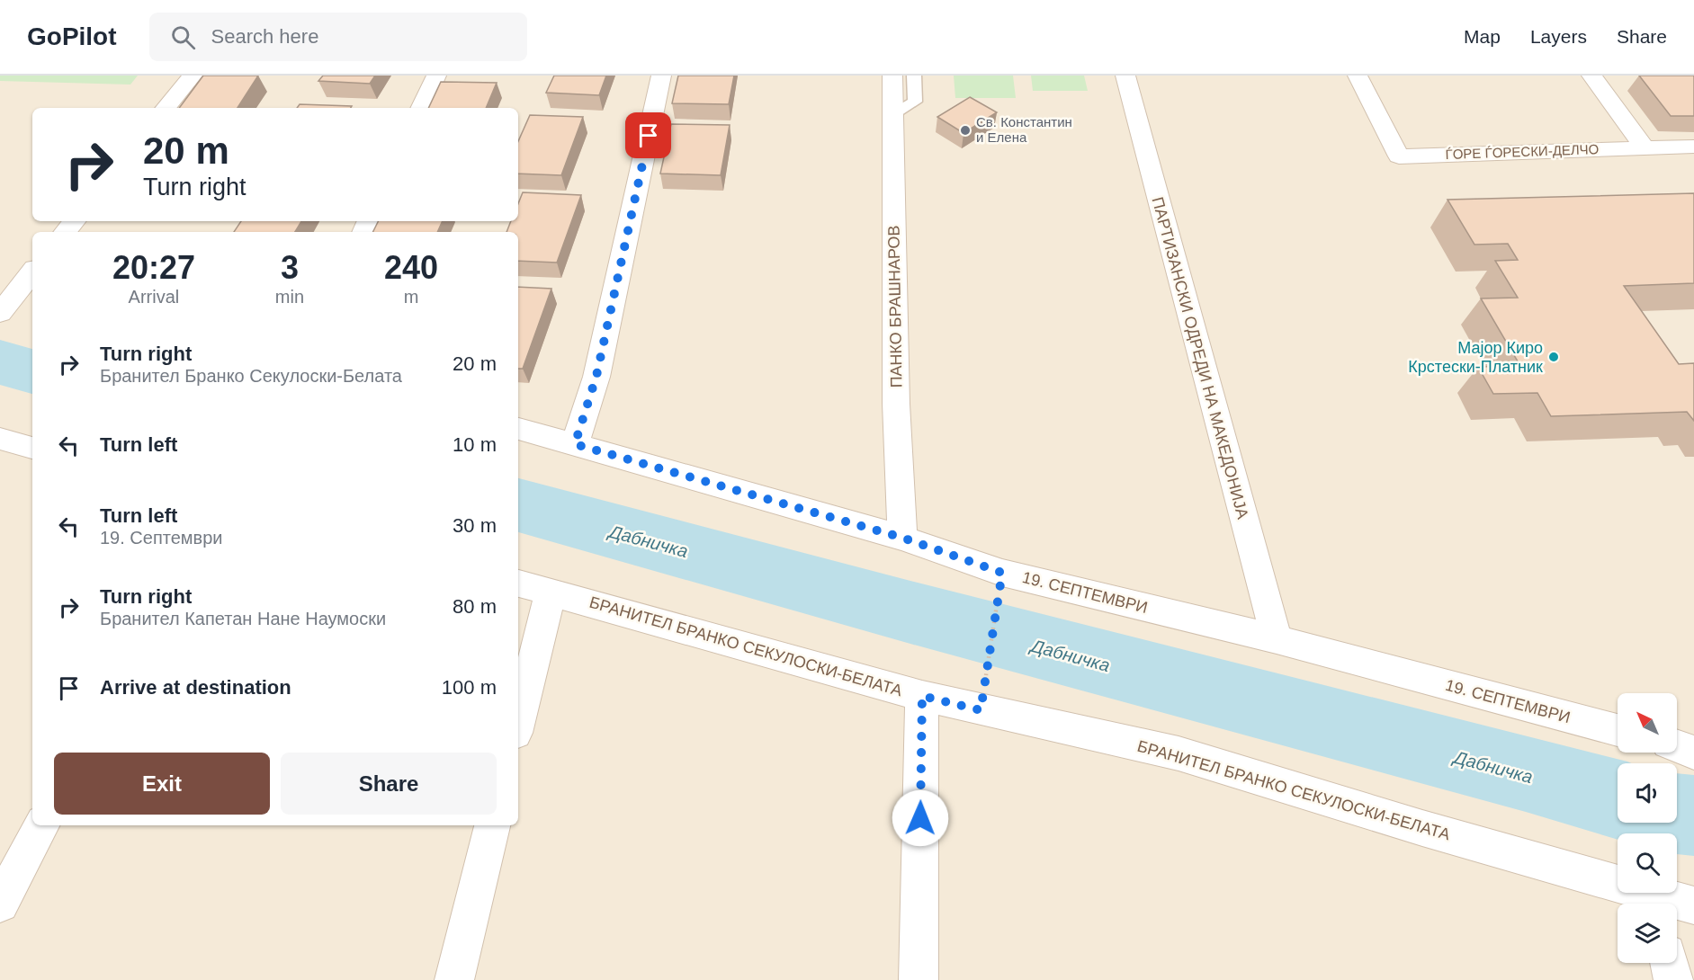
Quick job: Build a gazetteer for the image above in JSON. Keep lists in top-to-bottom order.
{
  "streets": {
    "street": [
      "ЃОРЕ ЃОРЕСКИ-ДЕЛЧО",
      "ПАНКО БРАШНАРОВ",
      "ПАРТИЗАНСКИ ОДРЕДИ НА МАКЕДОНИЈА",
      "19. СЕПТЕМВРИ",
      "БРАНИТЕЛ БРАНКО СЕКУЛОСКИ-БЕЛАТА"
    ]
  },
  "crossings": [
    ["ПАНКО БРАШНАРОВ", "19. СЕПТЕМВРИ"],
    ["ПАРТИЗАНСКИ ОДРЕДИ НА МАКЕДОНИЈА", "19. СЕПТЕМВРИ"]
  ],
  "water": ["Дабничка"],
  "places": ["Св. Константин и Елена", "Мајор Киро Крстески-Платник"],
  "north": "top left",
  "page": {
    "header": "GoPilot",
    "search": "Search here",
    "nav": ["Map", "Layers", "Share"],
    "turn": ["20 m", "Turn right"],
    "eta": [
      "20:27",
      "Arrival",
      "3",
      "min",
      "240",
      "m"
    ],
    "list": [
      {
        "name": "Turn right",
        "note": "Бранител Бранко Секулоски-Белата",
        "value": "20 m"
      },
      {
        "name": "Turn left",
        "value": "10 m"
      },
      {
        "name": "Turn left",
        "note": "19. Септември",
        "value": "30 m"
      },
      {
        "name": "Turn right",
        "note": "Бранител Капетан Нане Наумоски",
        "value": "80 m"
      },
      {
        "name": "Arrive at destination",
        "value": "100 m"
      }
    ],
    "buttons": ["Exit", "Share"]
  }
}
